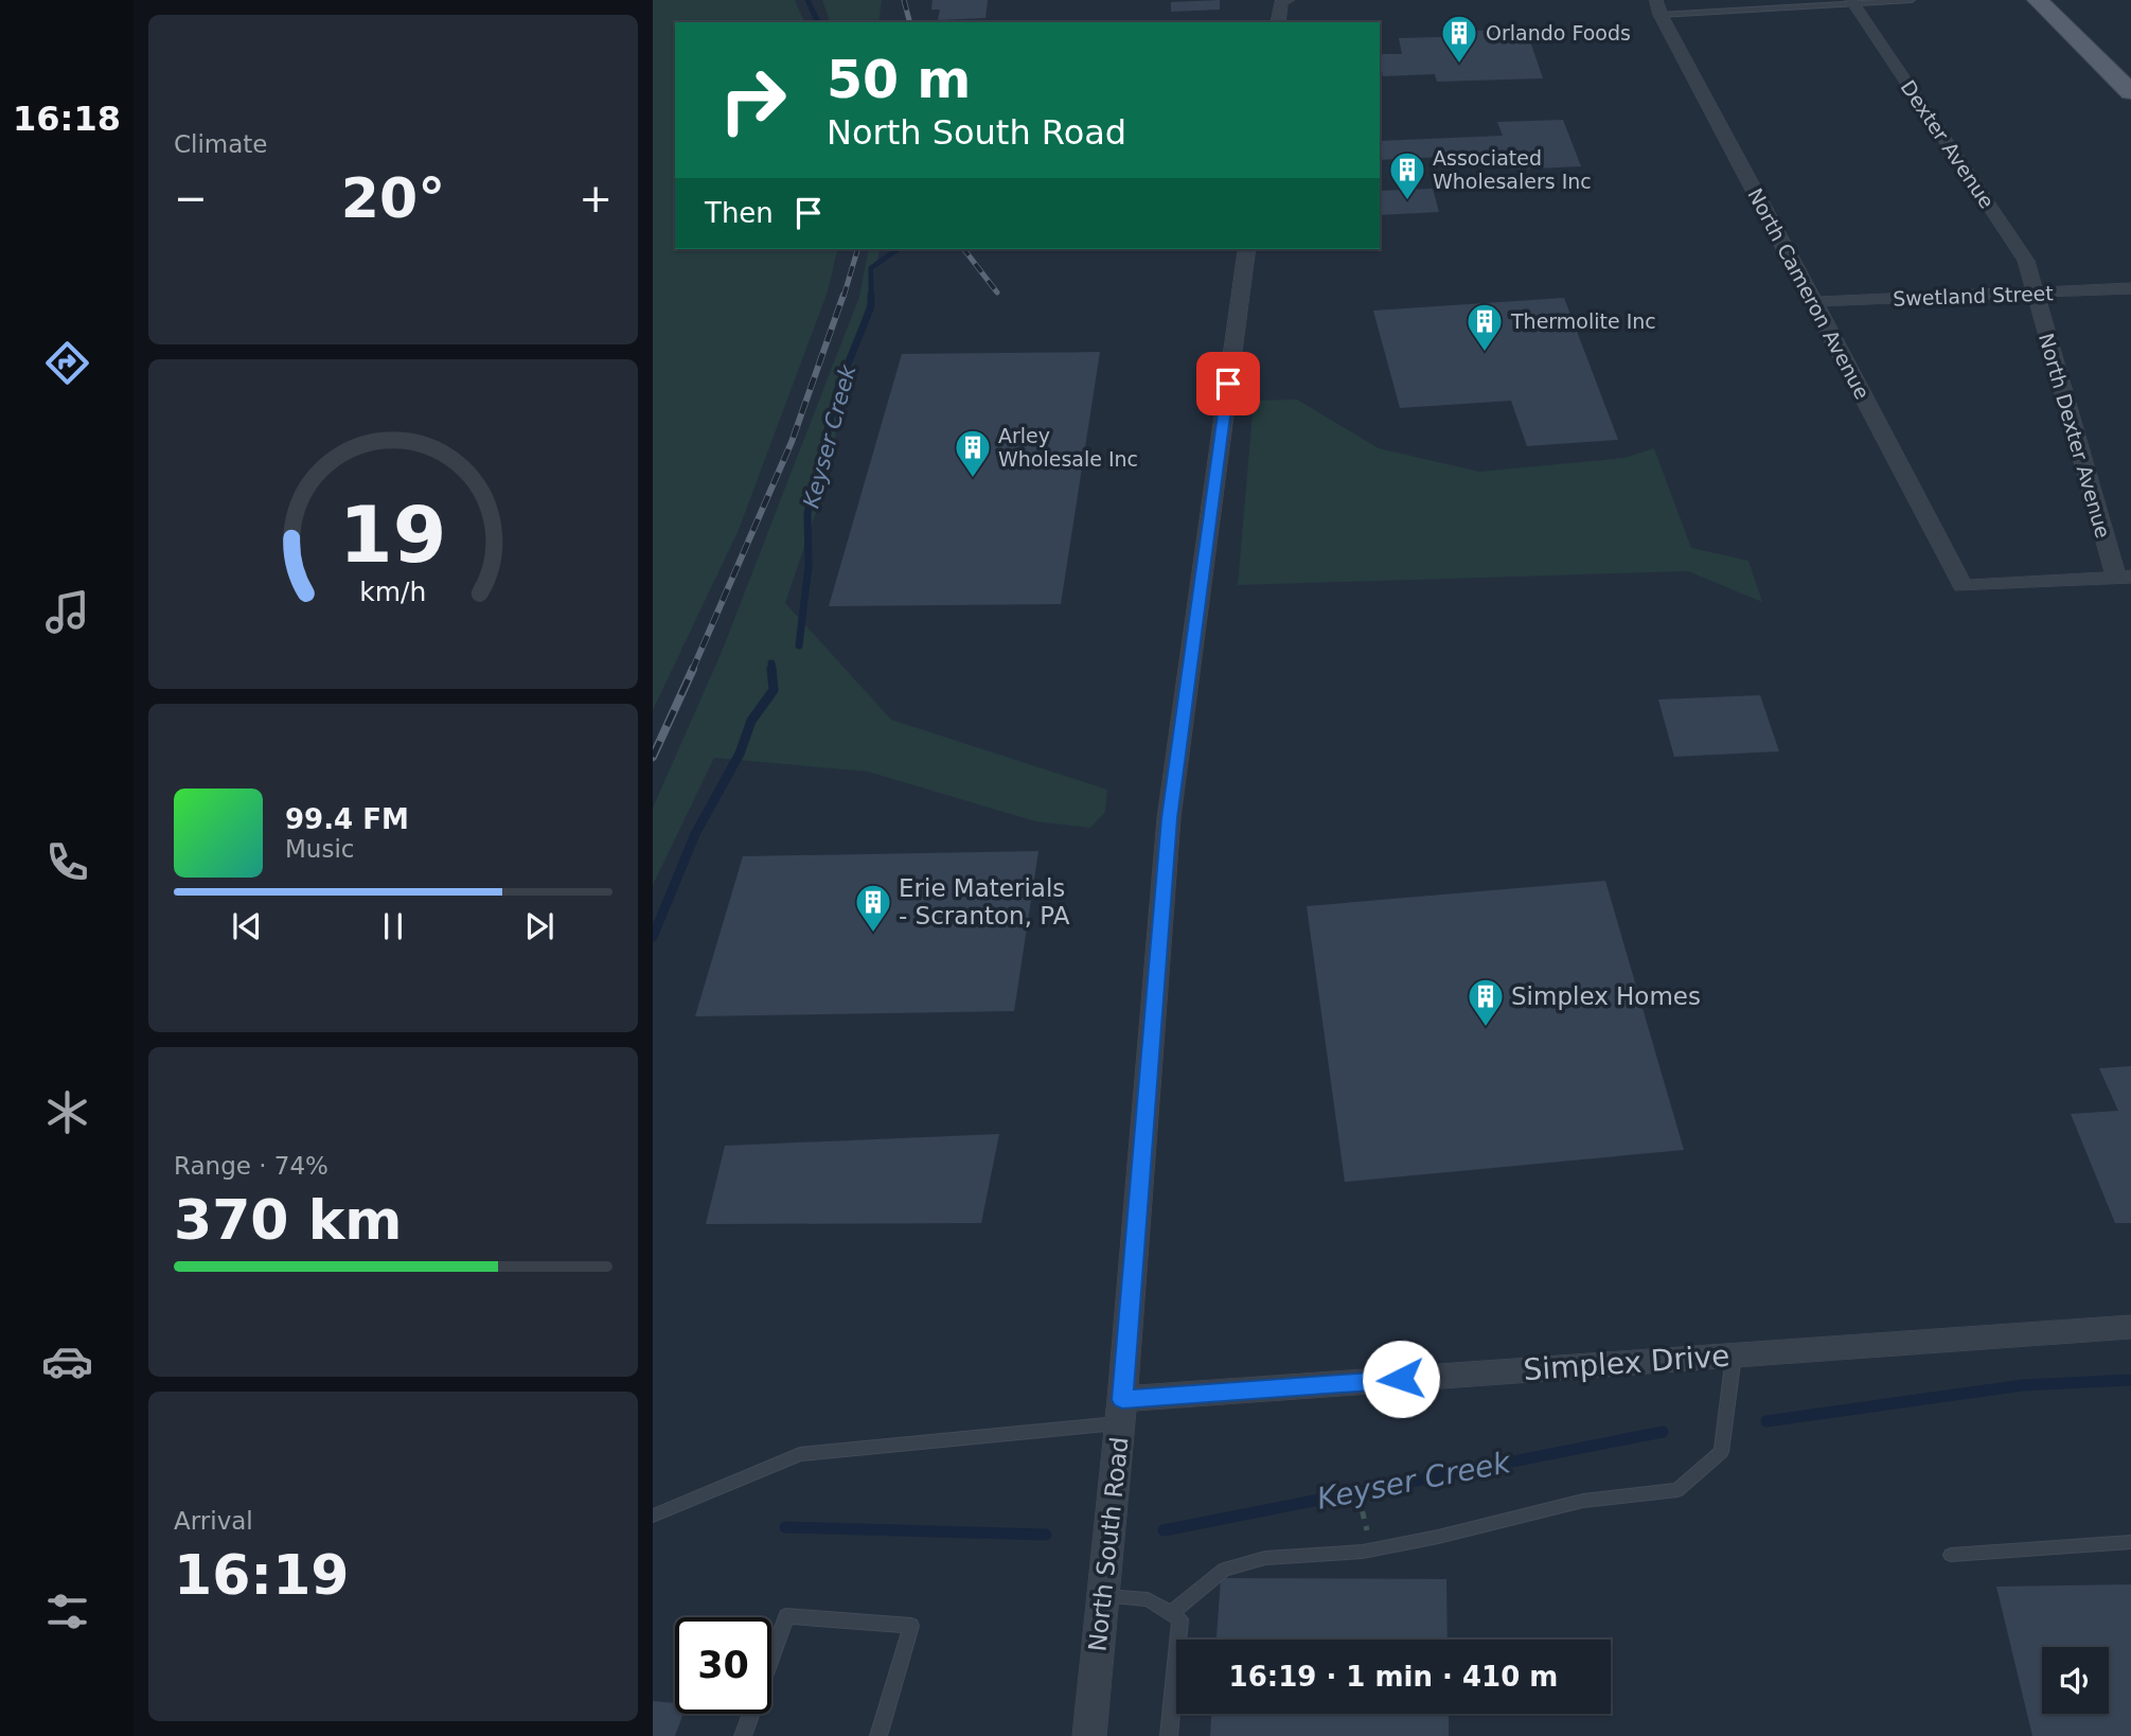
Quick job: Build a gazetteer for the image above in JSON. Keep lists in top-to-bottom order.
{
  "streets": {
    "street": [
      "Dexter Avenue",
      "North Cameron Avenue",
      "Swetland Street",
      "North Dexter Avenue",
      "Simplex Drive",
      "North South Road"
    ]
  },
  "crossings": [
    ["Dexter Avenue", "Swetland Street"],
    ["Dexter Avenue", "North Dexter Avenue"],
    ["North Cameron Avenue", "Swetland Street"],
    ["North Cameron Avenue", "North Dexter Avenue"],
    ["Swetland Street", "North Dexter Avenue"],
    ["Simplex Drive", "North South Road"]
  ],
  "water": ["Keyser Creek"],
  "places": {
    "building": [
      "Orlando Foods",
      "Associated Wholesalers Inc",
      "Thermolite Inc",
      "Arley Wholesale Inc",
      "Erie Materials - Scranton, PA",
      "Simplex Homes"
    ]
  },
  "page": {
    "tabs": "16:18",
    "tile": [
      "Climate",
      ["Range · 74%", "370 km"],
      ["Arrival", "16:19"]
    ],
    "turn": ["50 m", "North South Road"],
    "heat": ["−", "20°", "+"],
    "then": "Then",
    "song": ["99.4 FM", "Music"],
    "limit": "30",
    "trip": "16:19 · 1 min · 410 m",
    "gauge": ["19", "km/h"]
  }
}
